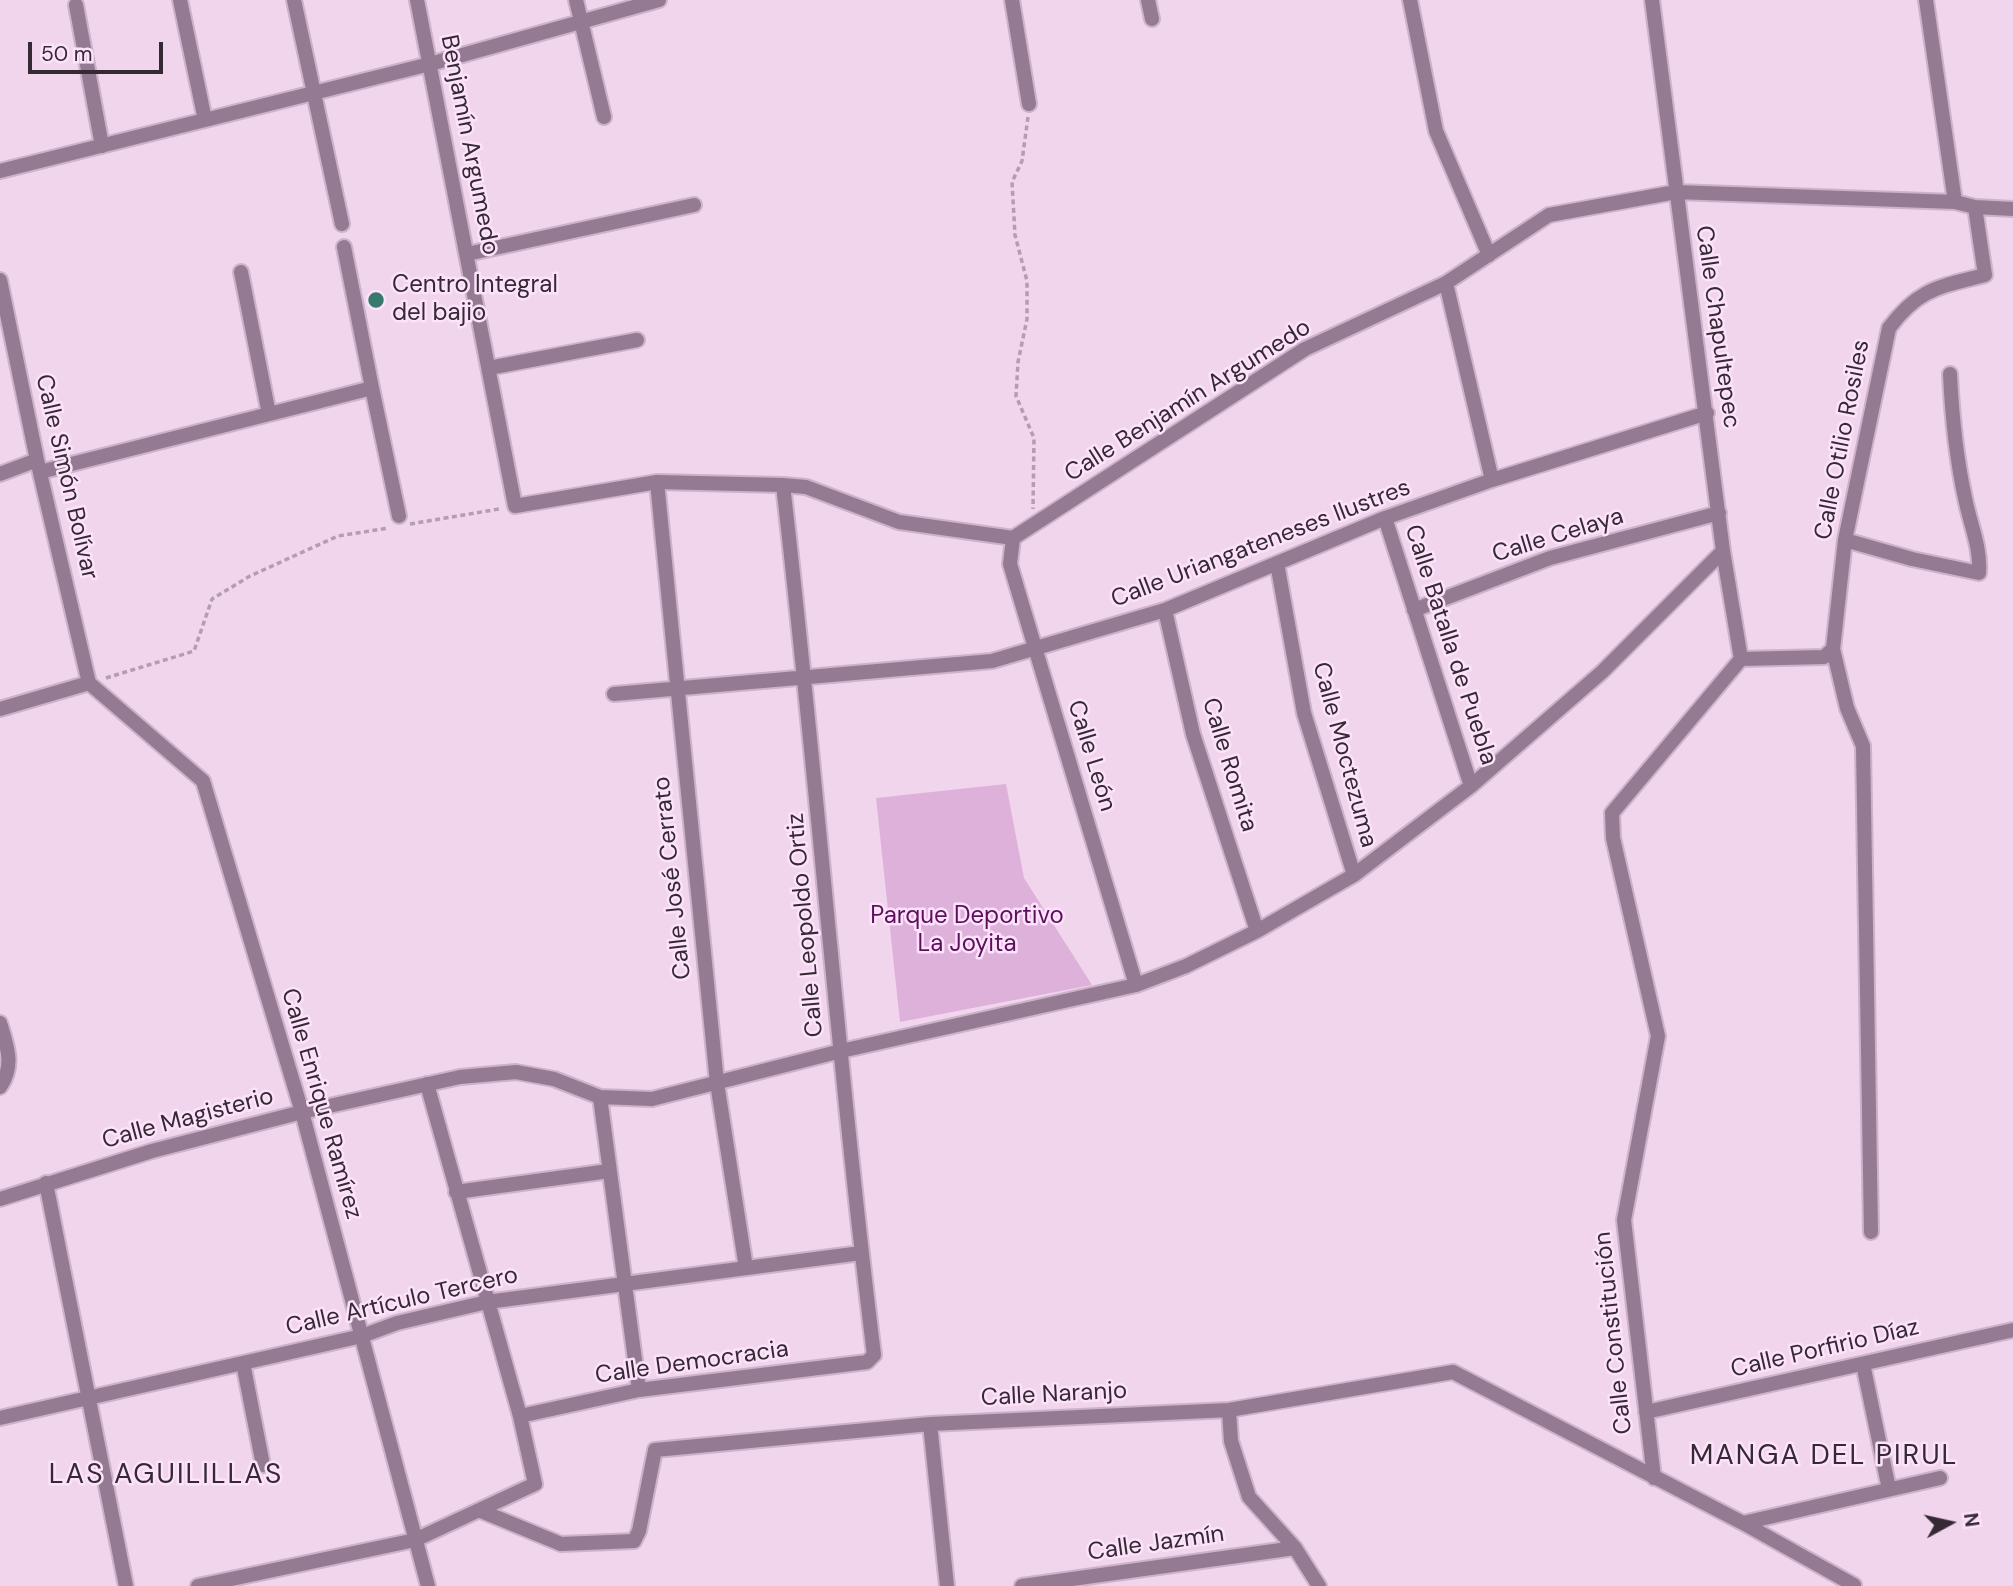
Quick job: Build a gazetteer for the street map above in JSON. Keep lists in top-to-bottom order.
{
  "streets": {
    "street": [
      "Benjamín Argumedo",
      "Calle Chapultepec",
      "Calle Benjamín Argumedo",
      "Calle Otilio Rosiles",
      "Calle Simón Bolívar",
      "Calle Celaya",
      "Calle Uriangateneses Ilustres",
      "Calle Batalla de Puebla",
      "Calle Moctezuma",
      "Calle León",
      "Calle Romita",
      "Calle José Cerrato",
      "Calle Leopoldo Ortiz",
      "Calle Enrique Ramírez",
      "Calle Magisterio",
      "Calle Artículo Tercero",
      "Calle Constitución",
      "Calle Porfirio Díaz",
      "Calle Democracia",
      "Calle Naranjo",
      "Calle Jazmín"
    ]
  },
  "crossings": [
    ["Calle Chapultepec", "Calle Benjamín Argumedo"],
    ["Calle Chapultepec", "Calle Celaya"],
    ["Calle Chapultepec", "Calle Uriangateneses Ilustres"],
    ["Calle Chapultepec", "Calle Magisterio"],
    ["Calle Chapultepec", "Calle Constitución"],
    ["Calle Benjamín Argumedo", "Calle Otilio Rosiles"],
    ["Calle Benjamín Argumedo", "Calle León"],
    ["Calle Simón Bolívar", "Calle Enrique Ramírez"],
    ["Calle Celaya", "Calle Batalla de Puebla"],
    ["Calle Uriangateneses Ilustres", "Calle Batalla de Puebla"],
    ["Calle Uriangateneses Ilustres", "Calle Moctezuma"],
    ["Calle Uriangateneses Ilustres", "Calle León"],
    ["Calle Uriangateneses Ilustres", "Calle Romita"],
    ["Calle Uriangateneses Ilustres", "Calle José Cerrato"],
    ["Calle Uriangateneses Ilustres", "Calle Leopoldo Ortiz"],
    ["Calle Batalla de Puebla", "Calle Magisterio"],
    ["Calle Moctezuma", "Calle Magisterio"],
    ["Calle León", "Calle Magisterio"],
    ["Calle Romita", "Calle Magisterio"],
    ["Calle José Cerrato", "Calle Magisterio"],
    ["Calle José Cerrato", "Calle Artículo Tercero"],
    ["Calle Leopoldo Ortiz", "Calle Magisterio"],
    ["Calle Leopoldo Ortiz", "Calle Artículo Tercero"],
    ["Calle Leopoldo Ortiz", "Calle Democracia"],
    ["Calle Enrique Ramírez", "Calle Magisterio"],
    ["Calle Enrique Ramírez", "Calle Artículo Tercero"],
    ["Calle Constitución", "Calle Porfirio Díaz"],
    ["Calle Constitución", "Calle Naranjo"]
  ],
  "districts": ["MANGA DEL PIRUL", "LAS AGUILILLAS"],
  "parks": ["Parque Deportivo La Joyita"],
  "places": ["Centro Integral del bajio"],
  "scale_bar": "50 m",
  "north": "right"
}
